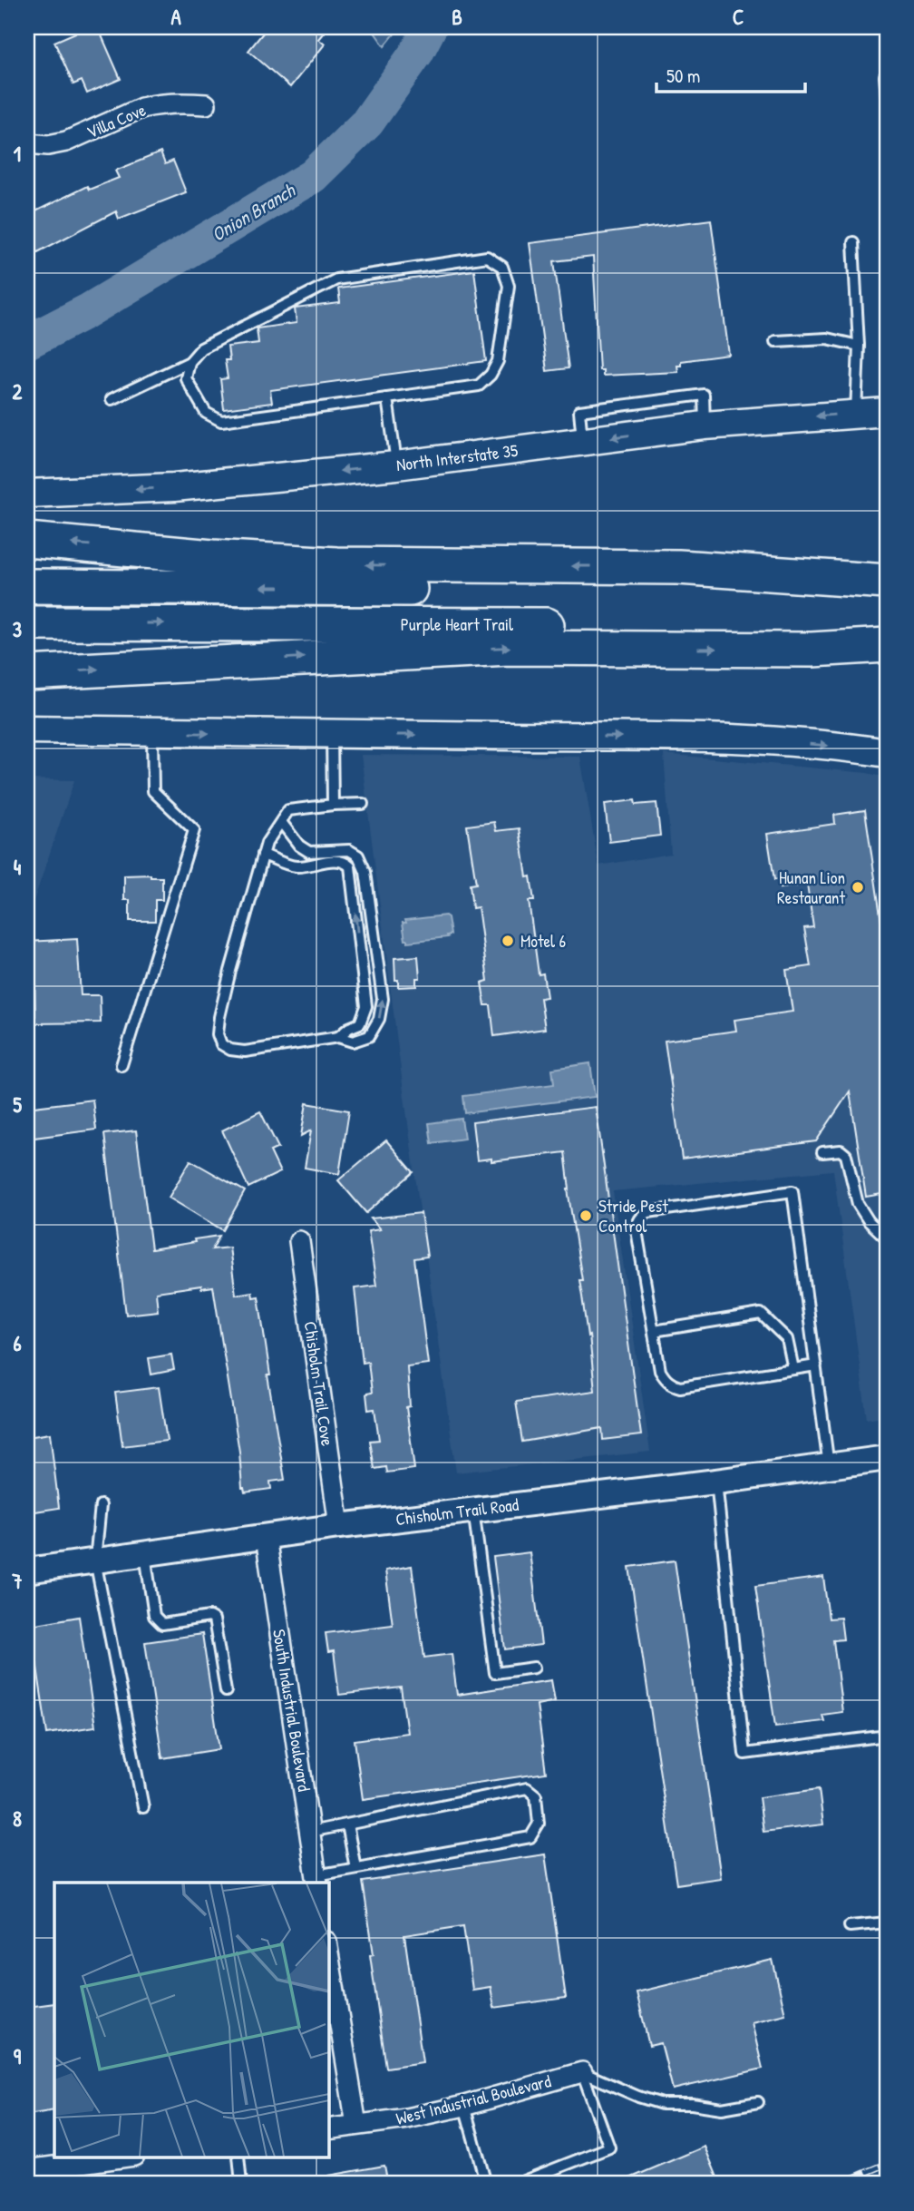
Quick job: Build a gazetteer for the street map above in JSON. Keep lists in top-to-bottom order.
{
  "streets": {
    "highway": ["Purple Heart Trail"],
    "main road": ["North Interstate 35"],
    "street": [
      "Villa Cove",
      "Chisholm Trail Cove",
      "Chisholm Trail Road",
      "South Industrial Boulevard",
      "West Industrial Boulevard"
    ]
  },
  "crossings": [
    ["Chisholm Trail Cove", "Chisholm Trail Road"],
    ["Chisholm Trail Road", "South Industrial Boulevard"]
  ],
  "one_way": ["North Interstate 35"],
  "water": ["Onion Branch"],
  "places": ["Hunan Lion Restaurant", "Motel 6", "Stride Pest Control"],
  "scale_bar": "50 m",
  "grid": {
    "columns": ["A", "B", "C"],
    "rows": [
      "1",
      "2",
      "3",
      "4",
      "5",
      "6",
      "7",
      "8",
      "9"
    ]
  }
}
